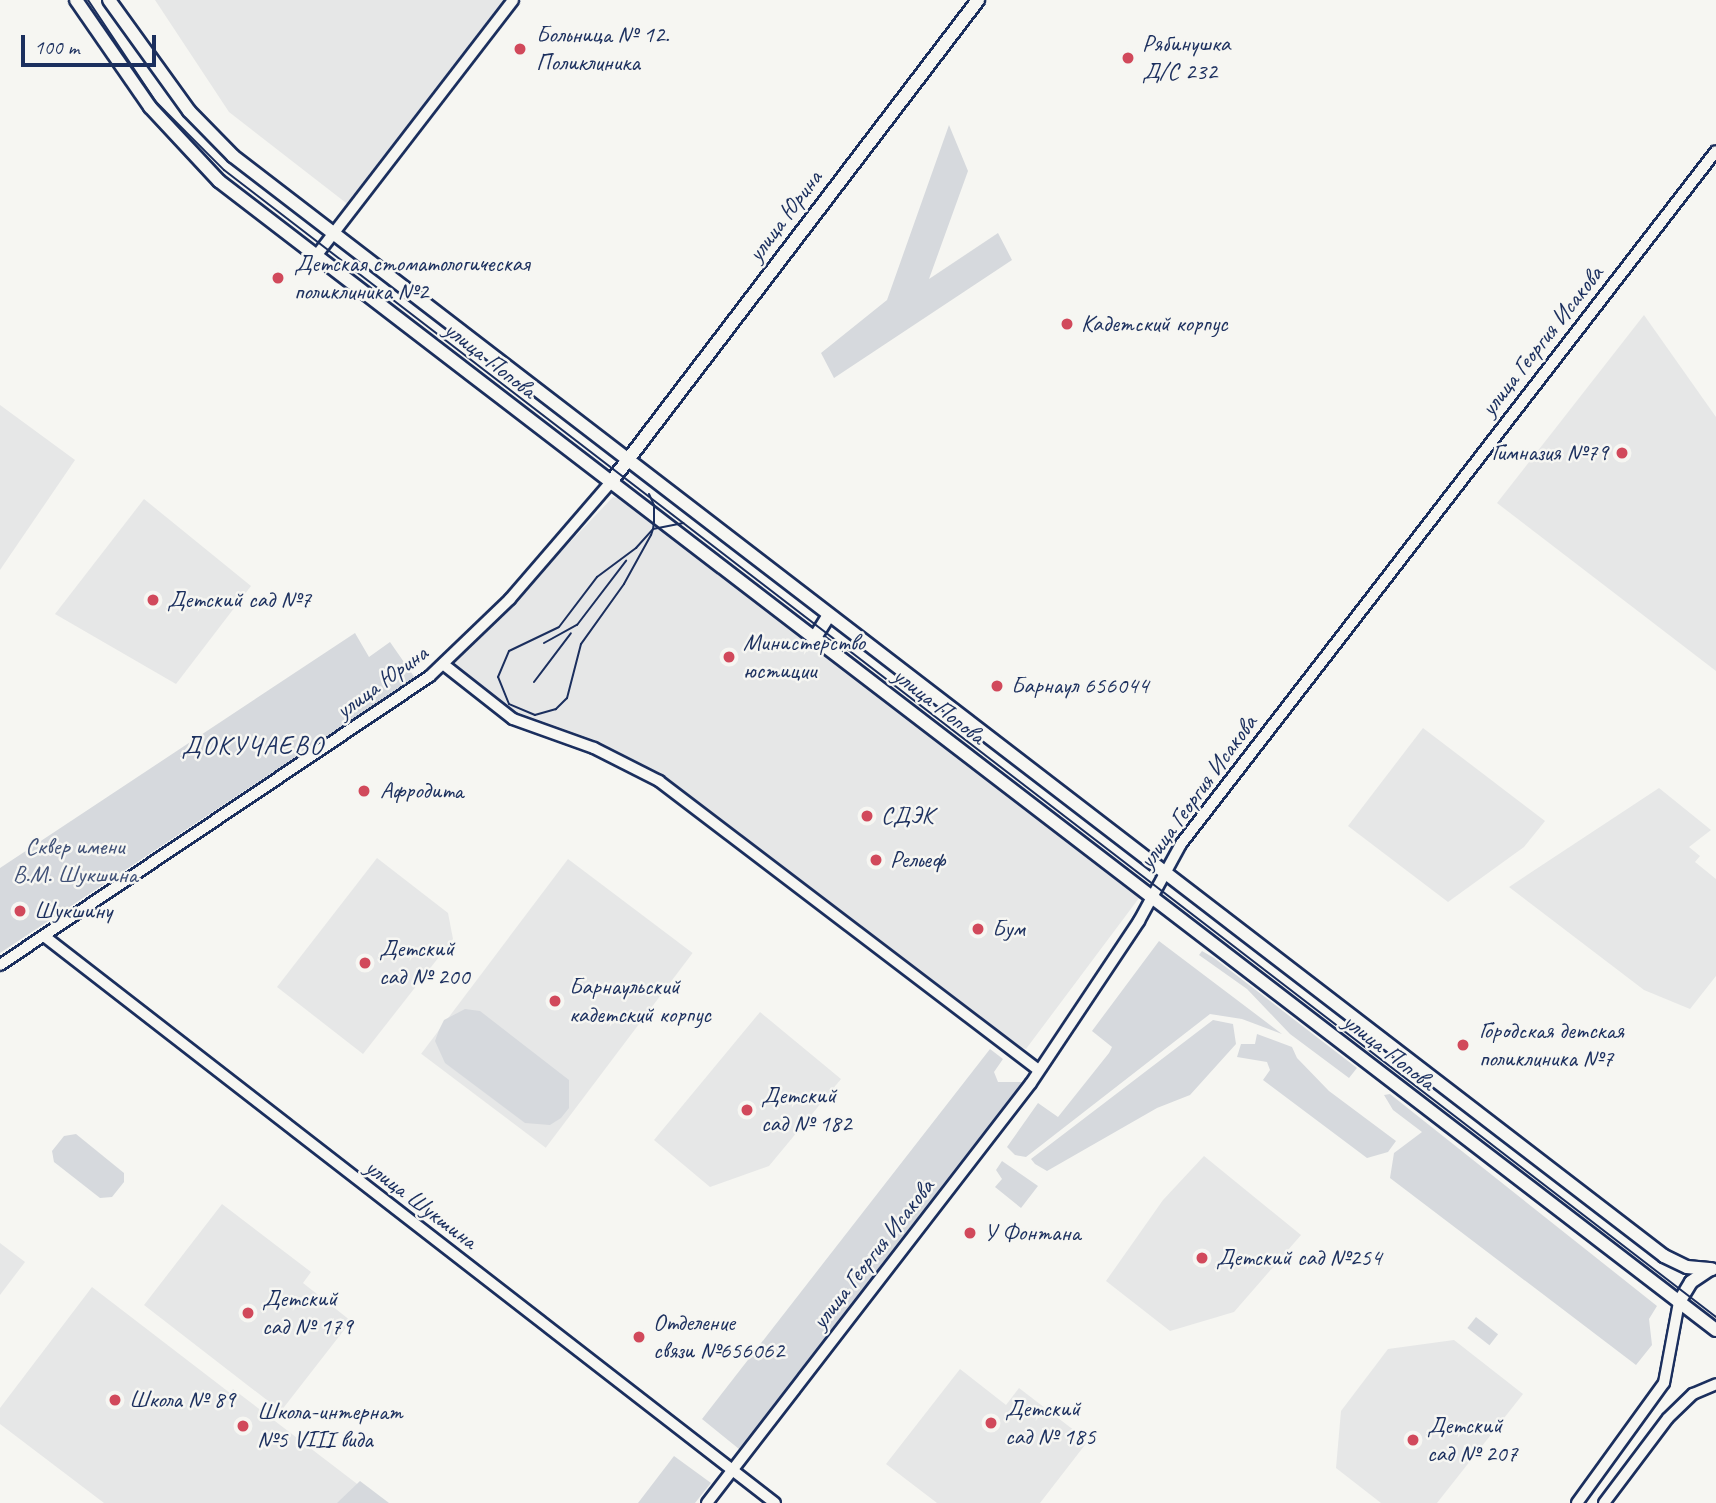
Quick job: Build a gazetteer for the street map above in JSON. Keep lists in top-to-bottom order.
{
  "streets": {
    "main road": ["улица Юрина", "улица Попова"],
    "street": ["улица Георгия Исакова", "улица Шукшина"]
  },
  "crossings": [
    ["улица Юрина", "улица Попова"],
    ["улица Юрина", "улица Шукшина"],
    ["улица Георгия Исакова", "улица Попова"],
    ["улица Георгия Исакова", "улица Шукшина"]
  ],
  "districts": ["ДОКУЧАЕВО"],
  "parks": ["Сквер имени В.М. Шукшина"],
  "places": [
    "Больница № 12. Поликлиника",
    "Рябинушка Д/С 232",
    "Детская стоматологическая поликлиника №2",
    "Кадетский корпус",
    "Гимназия №79",
    "Детский сад №7",
    "Министерство юстиции",
    "Барнаул 656044",
    "Афродита",
    "СДЭК",
    "Рельеф",
    "Шукшину",
    "Бум",
    "Детский сад № 200",
    "Барнаульский кадетский корпус",
    "Городская детская поликлиника №7",
    "Детский сад № 182",
    "У Фонтана",
    "Детский сад №254",
    "Детский сад № 179",
    "Отделение связи №656062",
    "Школа № 89",
    "Детский сад № 185",
    "Школа-интернат №5 VIII вида",
    "Детский сад № 207"
  ],
  "scale_bar": "100 m"
}
